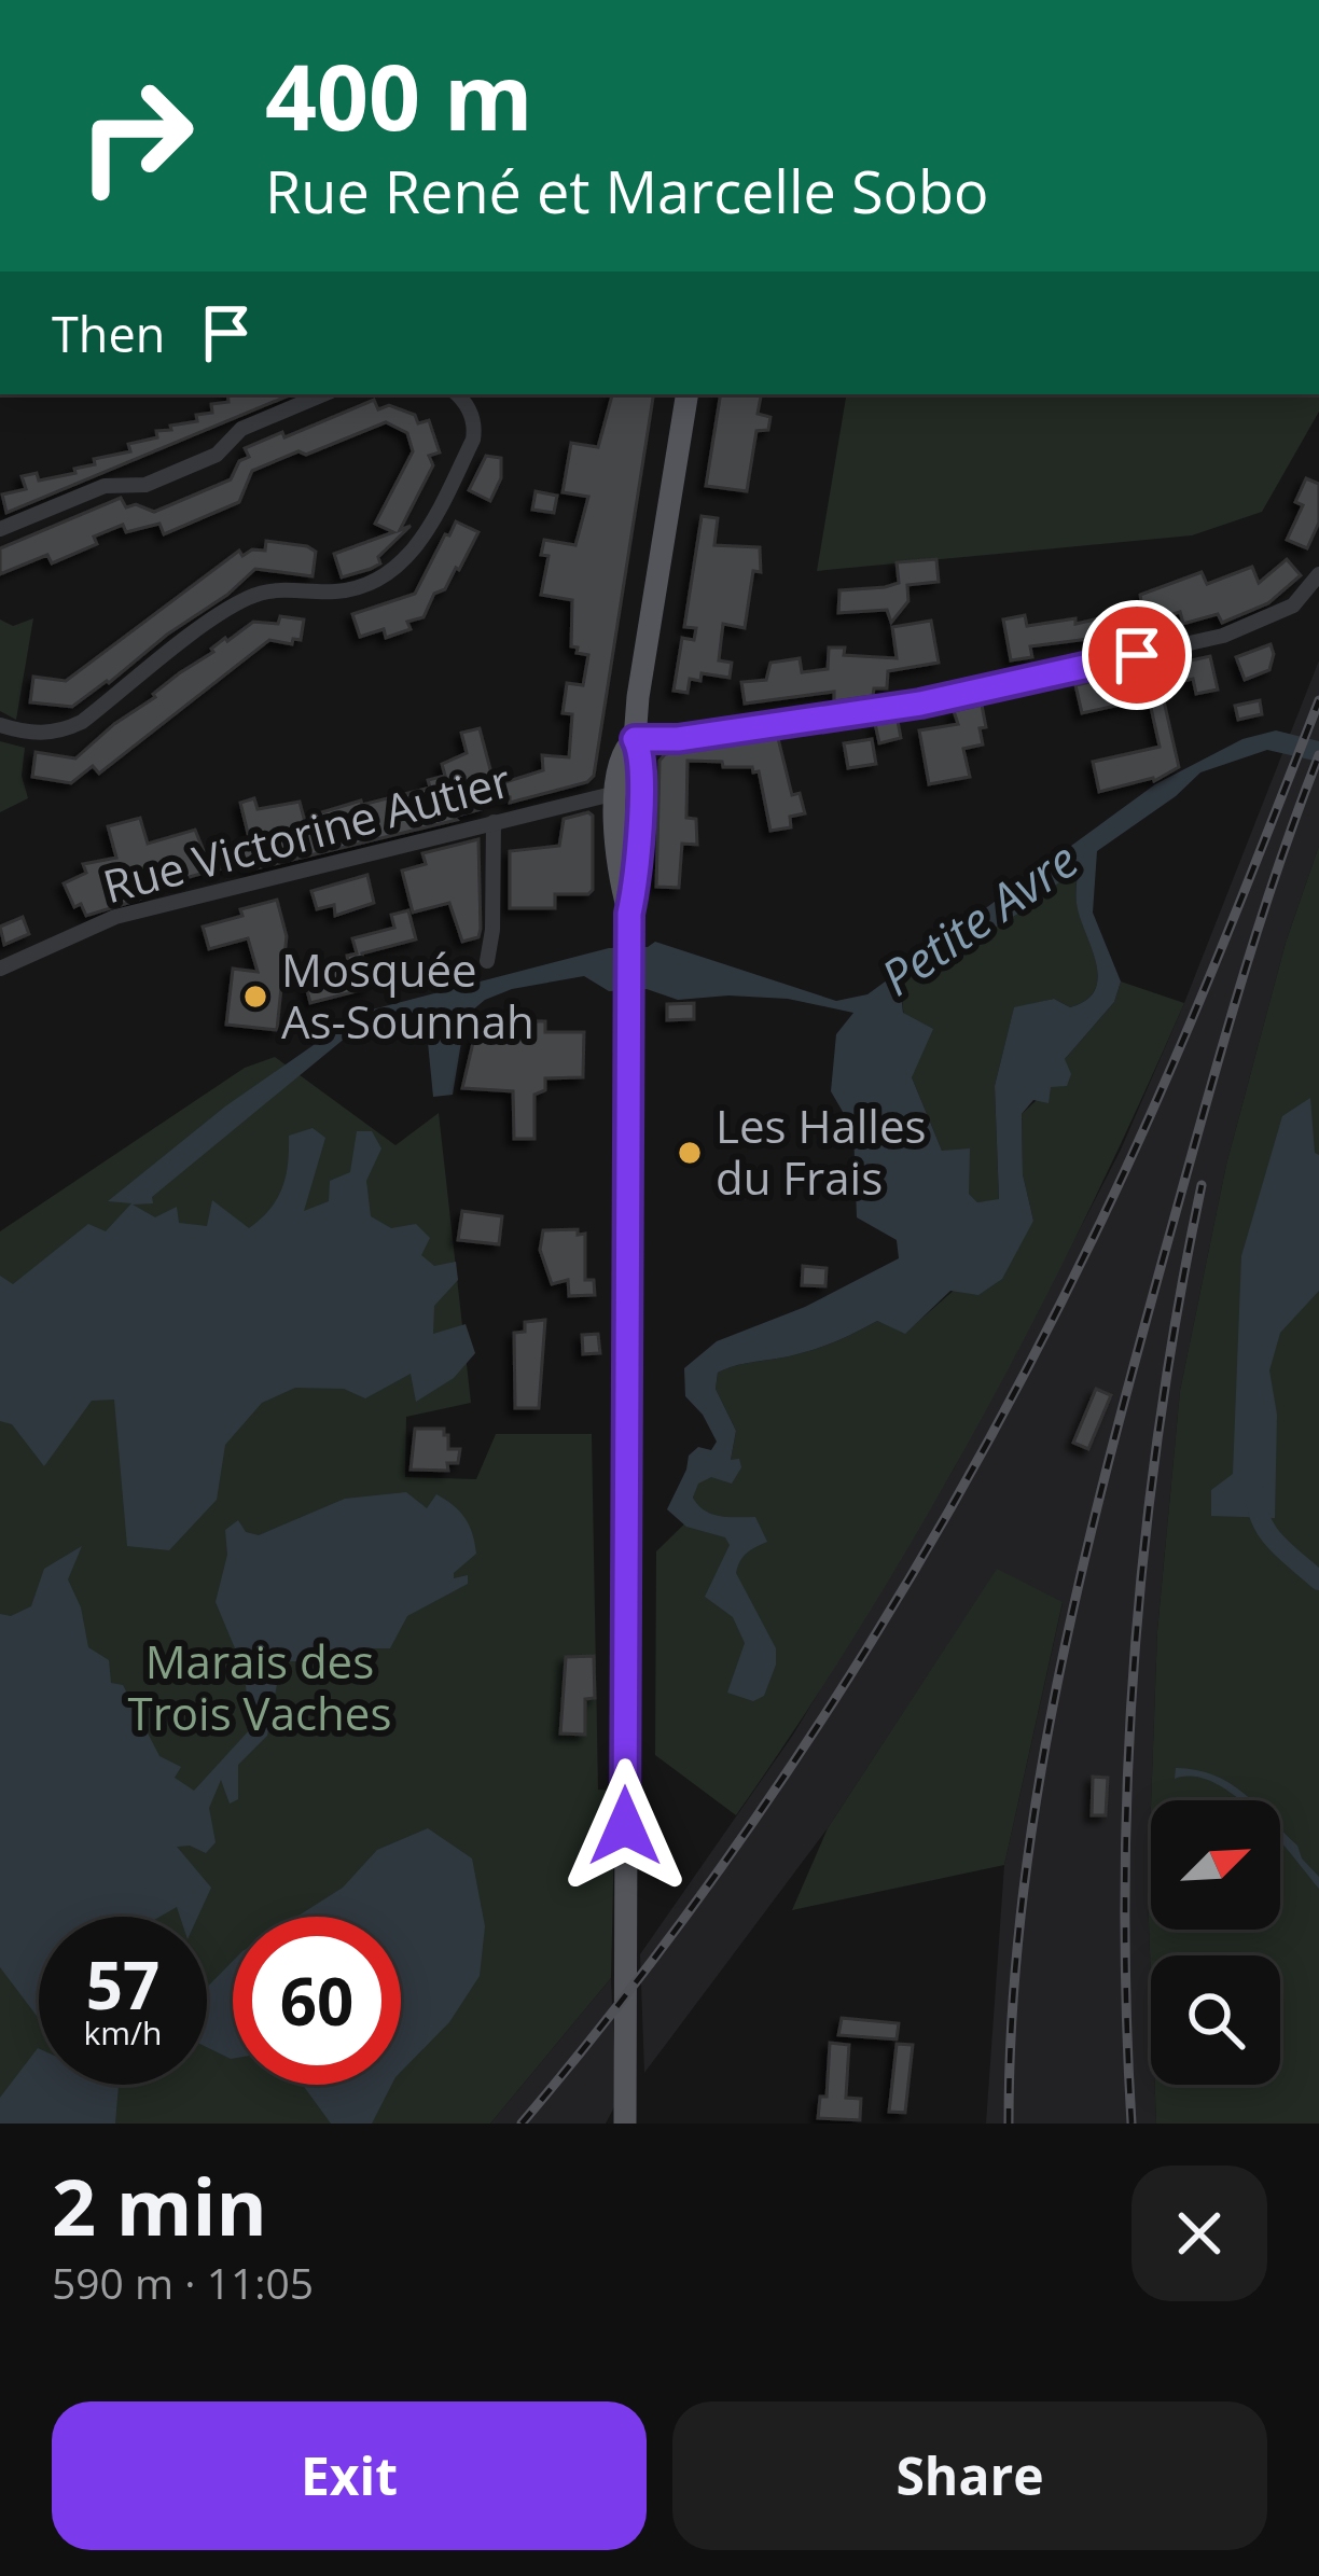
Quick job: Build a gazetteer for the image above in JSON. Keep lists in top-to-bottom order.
{
  "streets": {
    "street": ["Rue Victorine Autier"]
  },
  "water": ["Petite Avre"],
  "parks": ["Marais des Trois Vaches"],
  "places": ["Mosquée As-Sounnah", "Les Halles du Frais"],
  "north": "top right",
  "page": {
    "turn": ["400 m", "Rue René et Marcelle Sobo"],
    "then": "Then",
    "speed": "57 km/h",
    "limit": "60",
    "heading": ["2 min", "590 m · 11:05"],
    "buttons": ["Exit", "Share"]
  }
}
